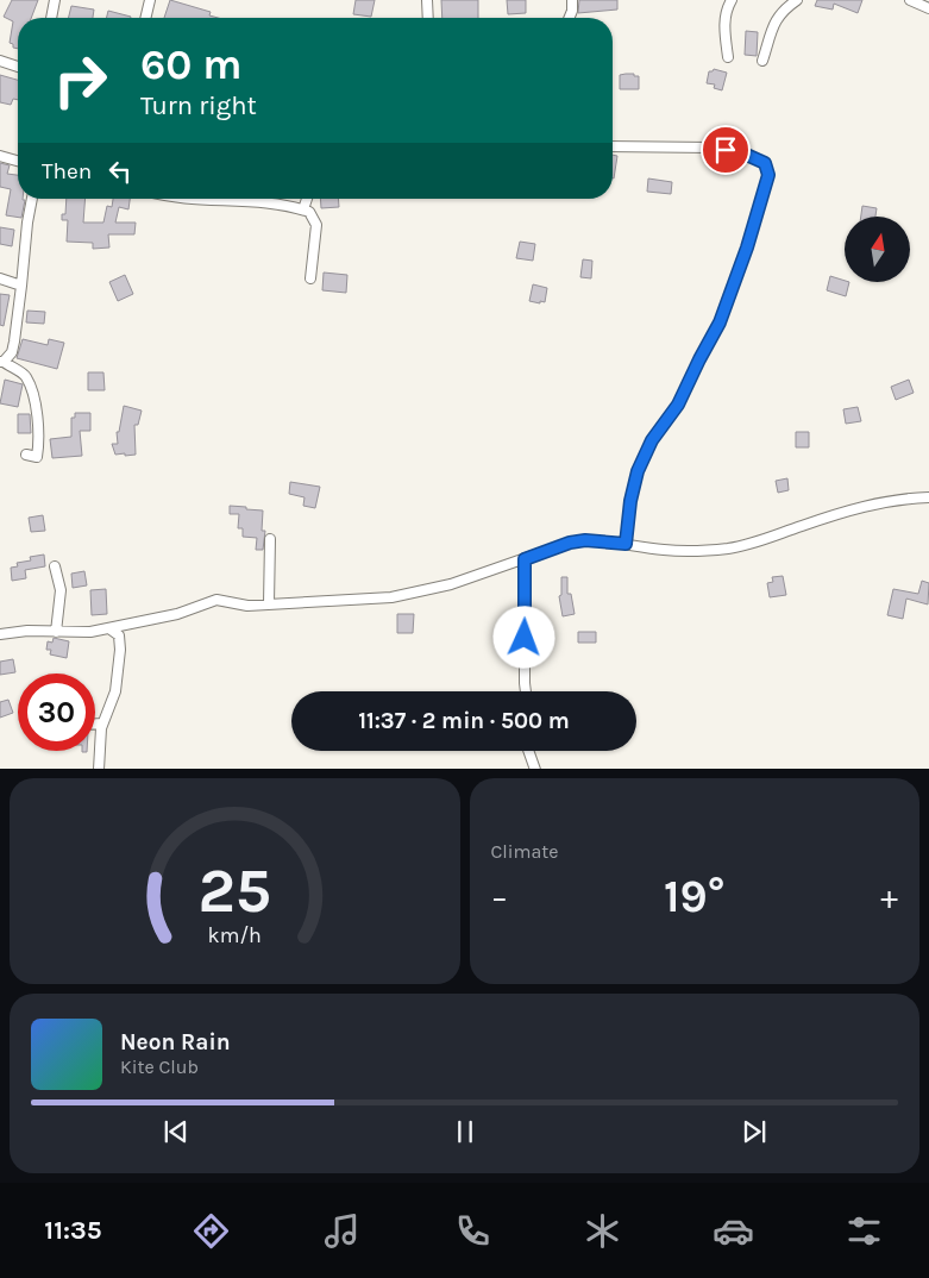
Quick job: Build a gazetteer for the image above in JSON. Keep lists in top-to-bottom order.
{
  "north": "top",
  "page": {
    "turn": ["60 m", "Turn right"],
    "then": "Then",
    "limit": "30",
    "trip": "11:37 · 2 min · 500 m",
    "tile": "Climate",
    "heat": ["−", "19°", "+"],
    "song": ["Neon Rain", "Kite Club"],
    "tabs": "11:35",
    "gauge": ["25", "km/h"]
  }
}
